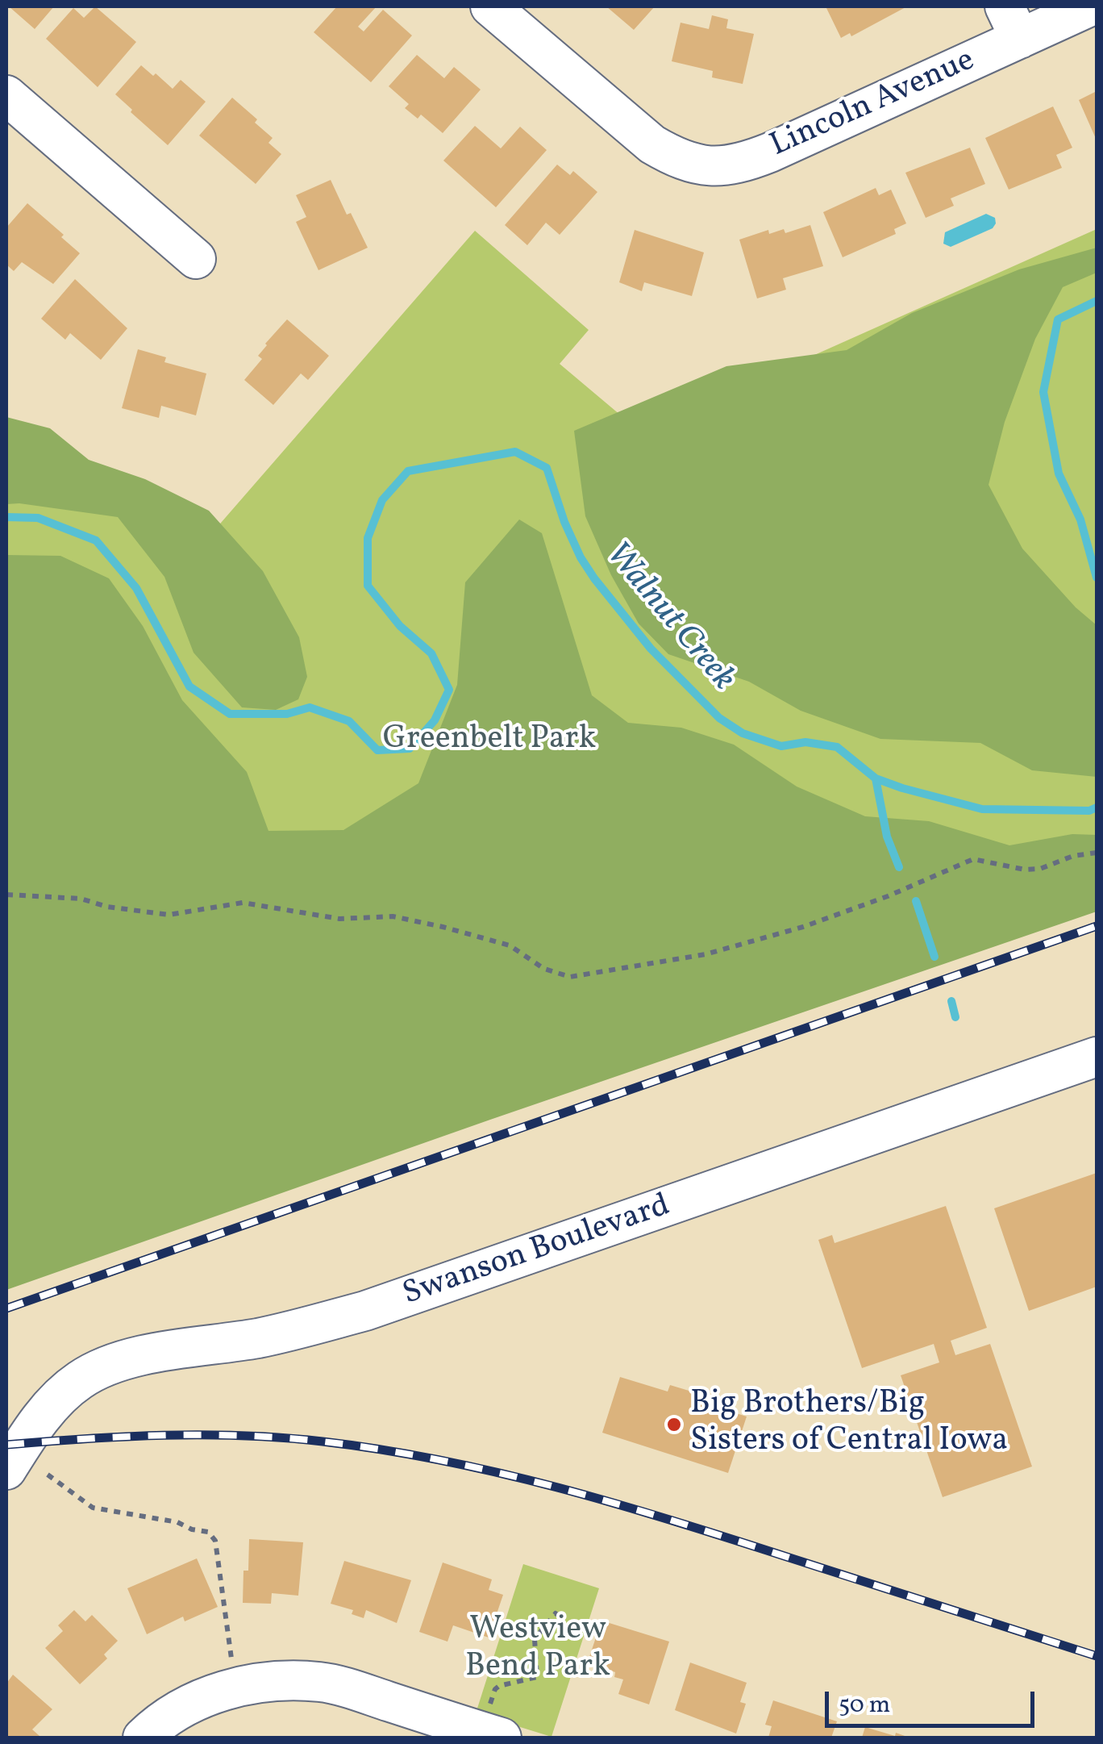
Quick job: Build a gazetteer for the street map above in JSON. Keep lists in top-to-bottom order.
{
  "streets": {
    "street": ["Lincoln Avenue", "Swanson Boulevard"]
  },
  "water": ["Walnut Creek"],
  "parks": ["Greenbelt Park", "Westview Bend Park"],
  "places": ["Big Brothers/Big Sisters of Central Iowa"],
  "scale_bar": "50 m"
}
